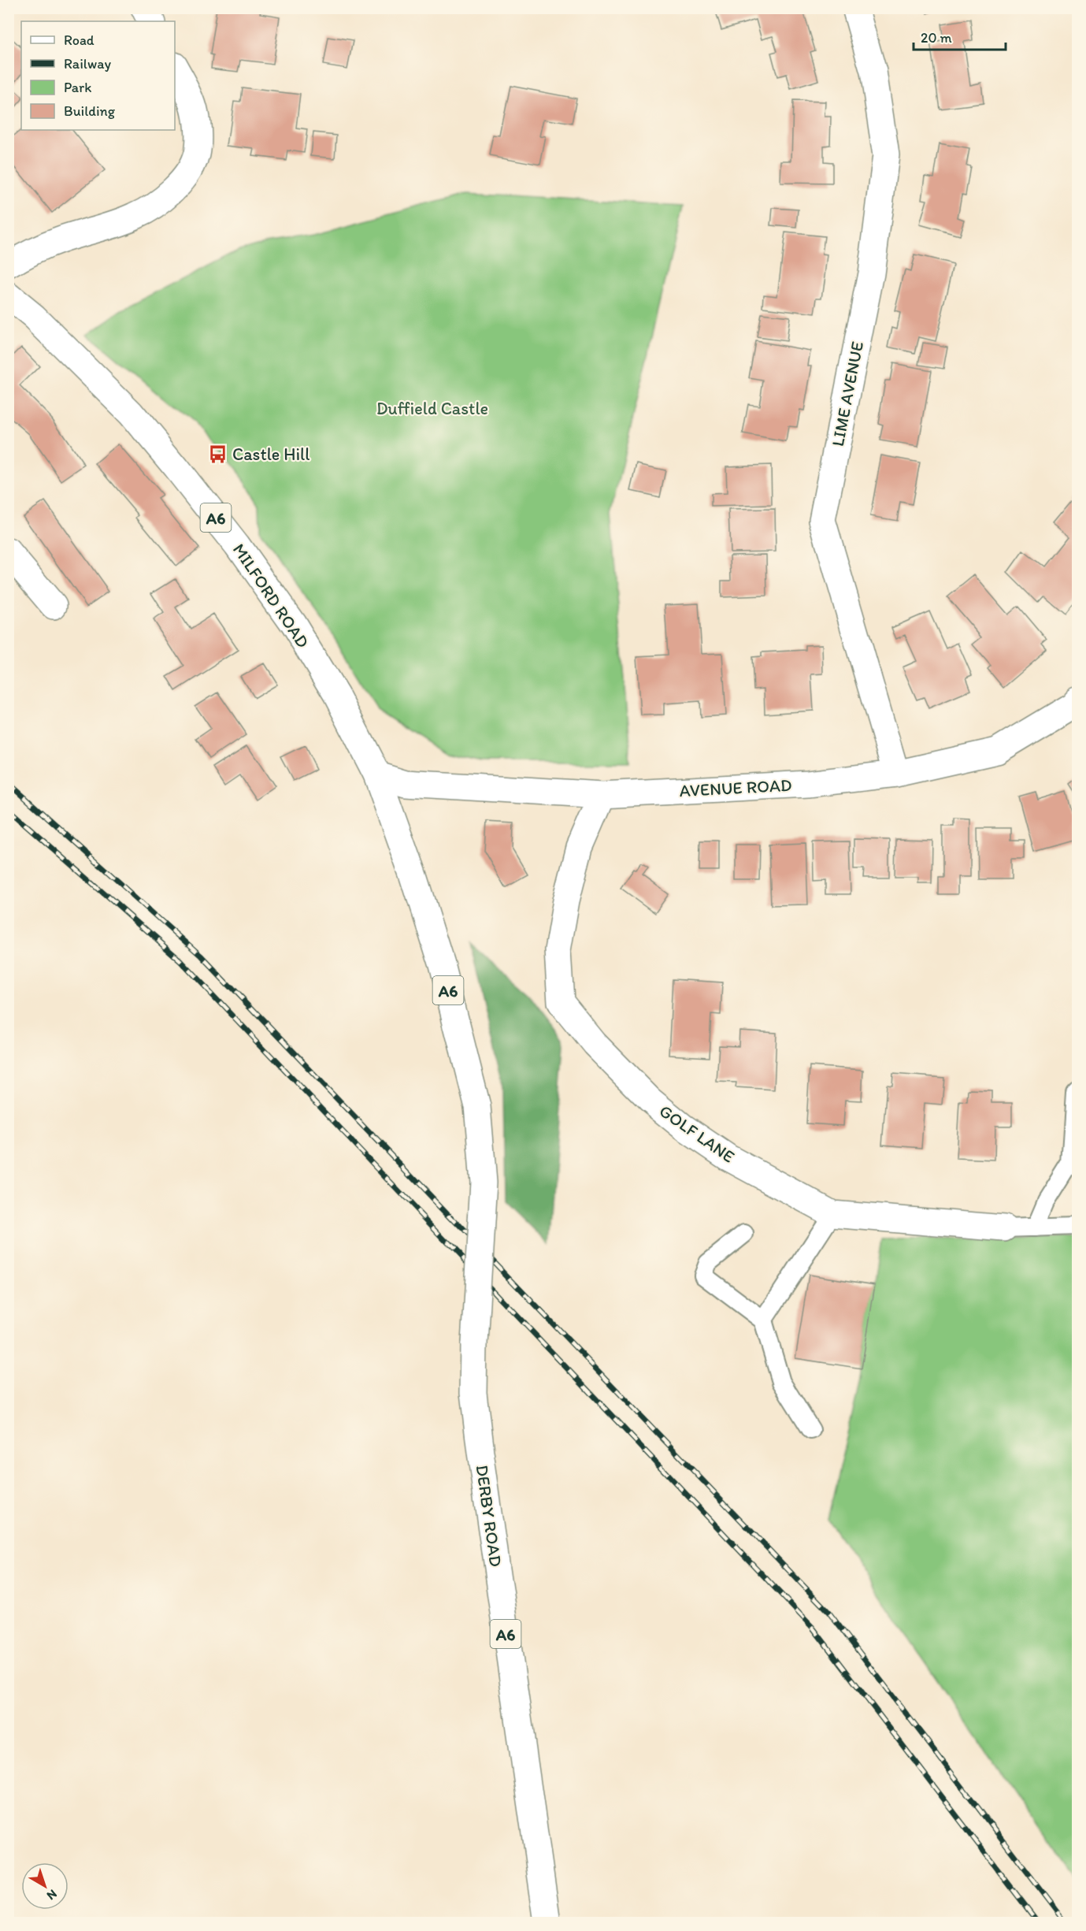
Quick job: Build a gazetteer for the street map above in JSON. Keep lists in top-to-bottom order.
{
  "streets": {
    "main road": [
      "LIME AVENUE",
      "A6",
      "MILFORD ROAD",
      "AVENUE ROAD",
      "GOLF LANE",
      "DERBY ROAD"
    ]
  },
  "crossings": [
    ["LIME AVENUE", "AVENUE ROAD"],
    ["MILFORD ROAD", "AVENUE ROAD"],
    ["MILFORD ROAD", "DERBY ROAD"],
    ["AVENUE ROAD", "GOLF LANE"]
  ],
  "parks": ["Duffield Castle"],
  "places": {
    "bus stop": ["Castle Hill"]
  },
  "legend": [
    "Road",
    "Railway",
    "Park",
    "Building"
  ],
  "scale_bar": "20 m",
  "north": "bottom right"
}
